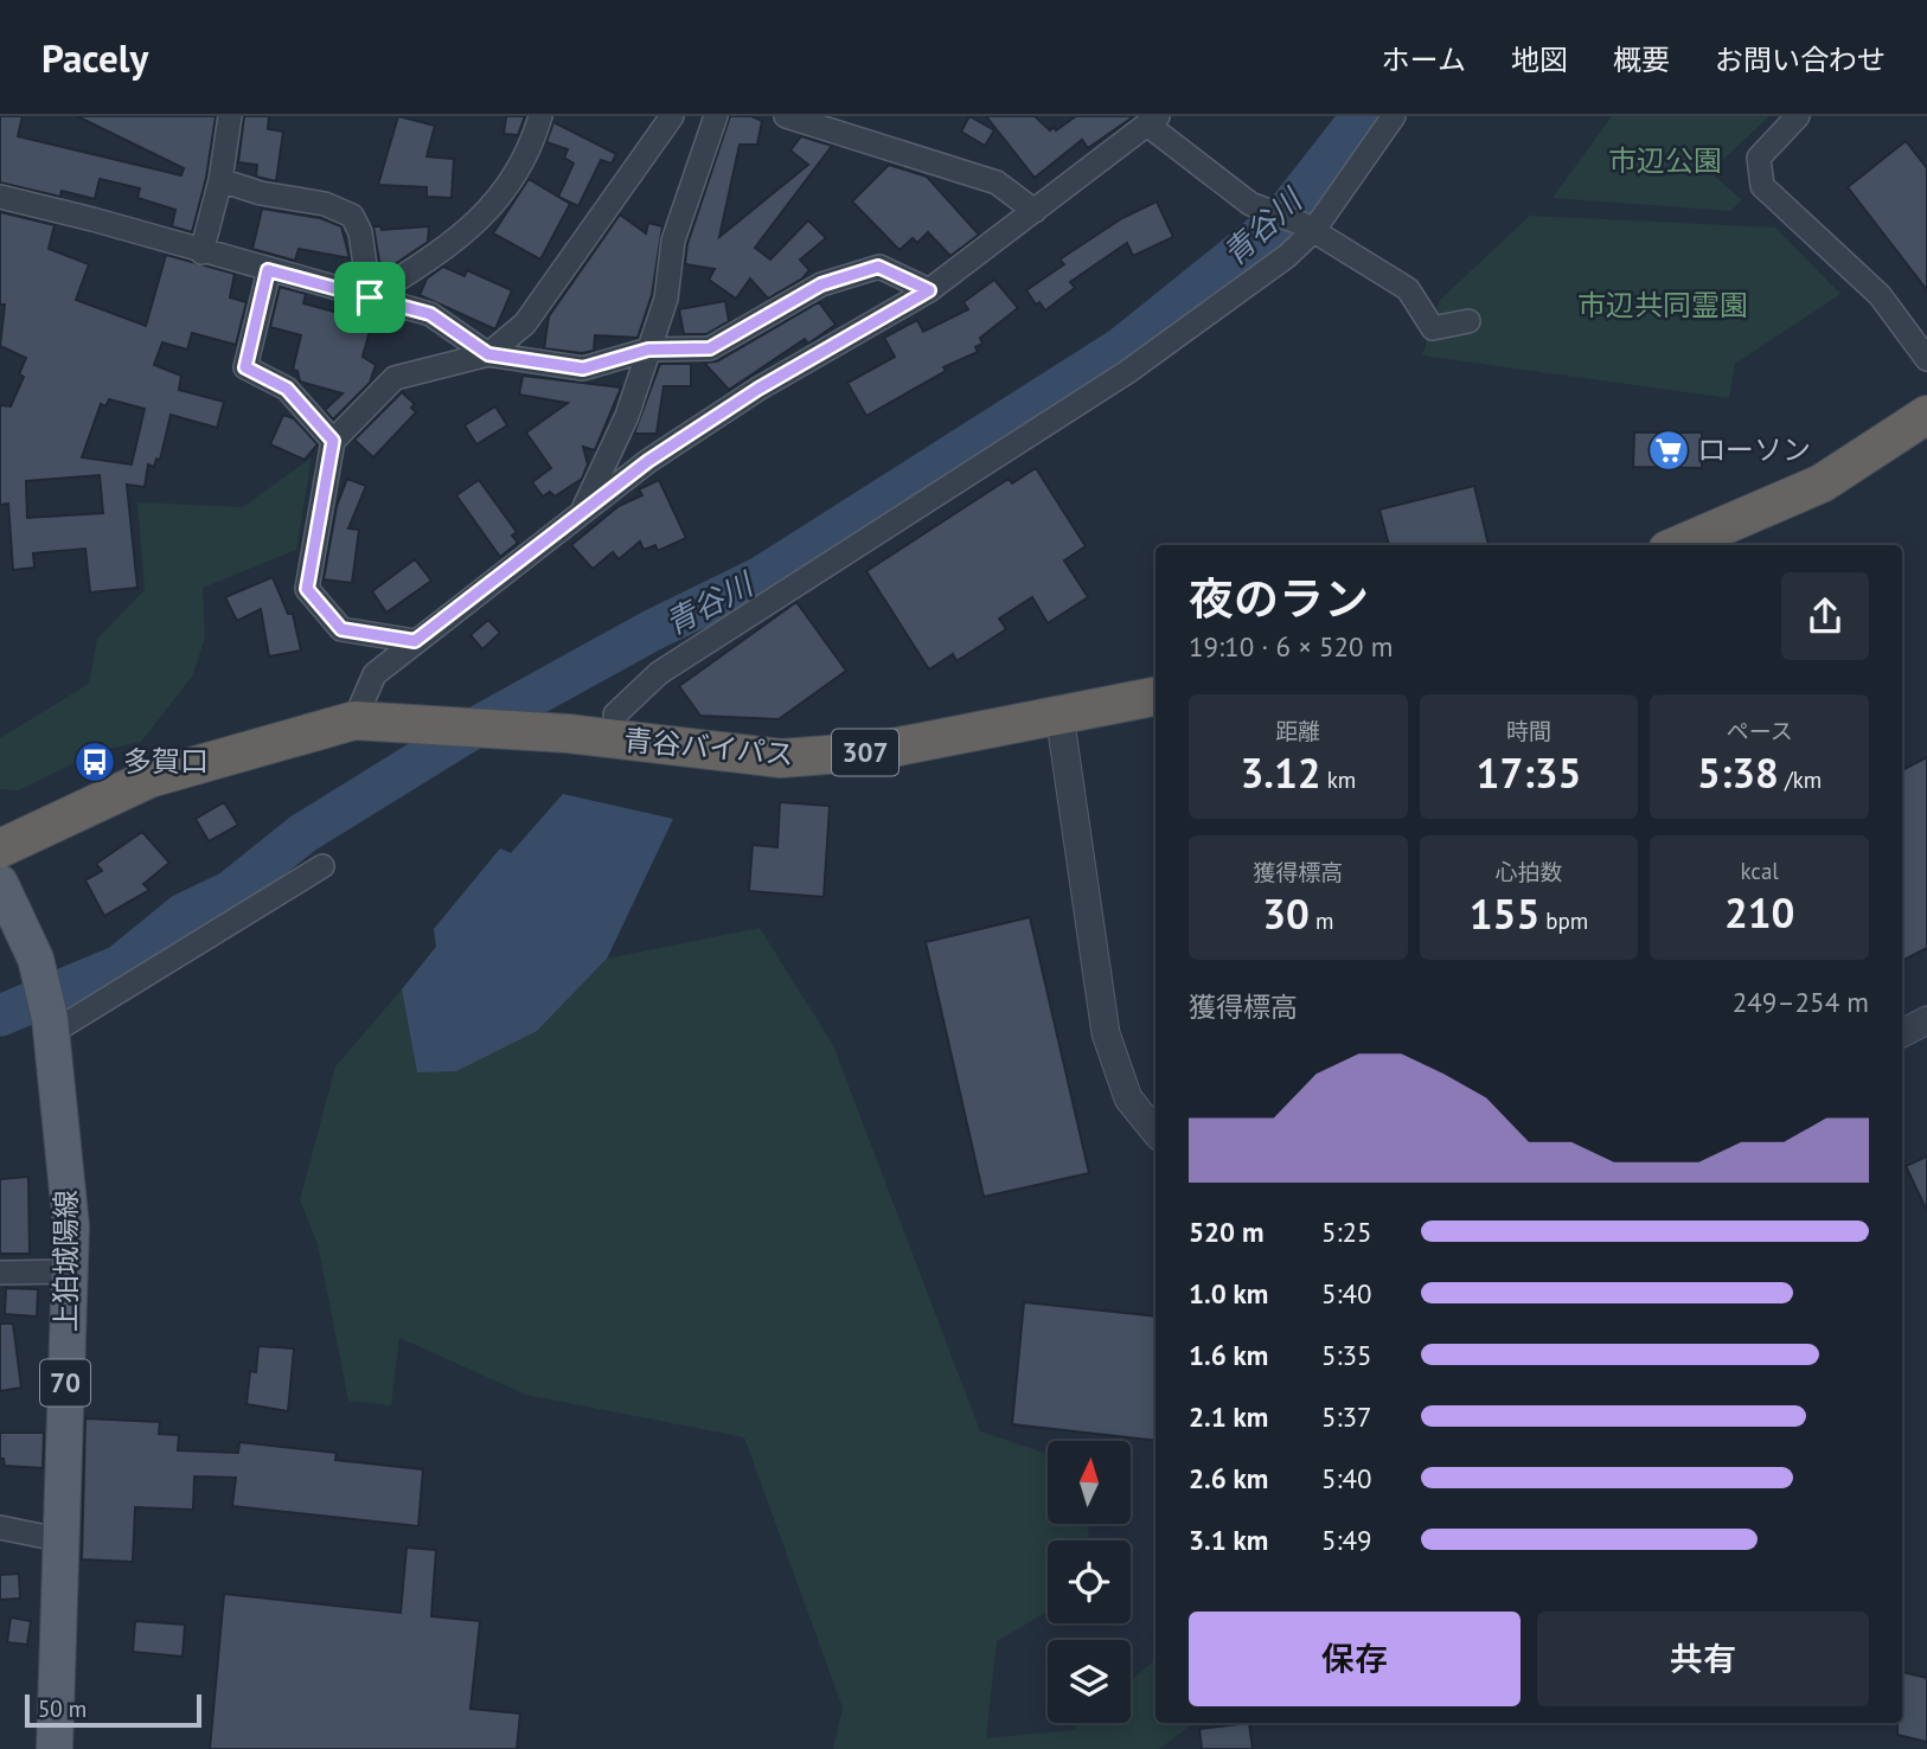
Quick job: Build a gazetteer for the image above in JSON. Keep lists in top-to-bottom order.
{
  "streets": {
    "highway": ["青谷バイパス", "307"],
    "main road": ["上狛城陽線", "70"]
  },
  "crossings": [
    ["青谷バイパス", "307"]
  ],
  "water": ["青谷川"],
  "parks": ["市辺公園", "市辺共同霊園"],
  "places": {
    "supermarket": ["ローソン"],
    "bus stop": ["多賀口"]
  },
  "scale_bar": "50 m",
  "north": "top",
  "page": {
    "header": "Pacely",
    "nav": [
      "ホーム",
      "地図",
      "概要",
      "お問い合わせ"
    ],
    "heading": ["夜のラン", "19:10 · 6 × 520 m"],
    "stats": [
      ["距離", "3.12 km"],
      ["時間", "17:35"],
      ["ペース", "5:38 /km"],
      ["獲得標高", "30 m"],
      ["心拍数", "155 bpm"],
      ["kcal", "210"]
    ],
    "chart": ["獲得標高", "249–254 m"],
    "list": [
      {
        "name": "520 m",
        "note": "5:25"
      },
      {
        "name": "1.0 km",
        "note": "5:40"
      },
      {
        "name": "1.6 km",
        "note": "5:35"
      },
      {
        "name": "2.1 km",
        "note": "5:37"
      },
      {
        "name": "2.6 km",
        "note": "5:40"
      },
      {
        "name": "3.1 km",
        "note": "5:49"
      }
    ],
    "buttons": ["保存", "共有"],
    "scale": "50 m"
  }
}
